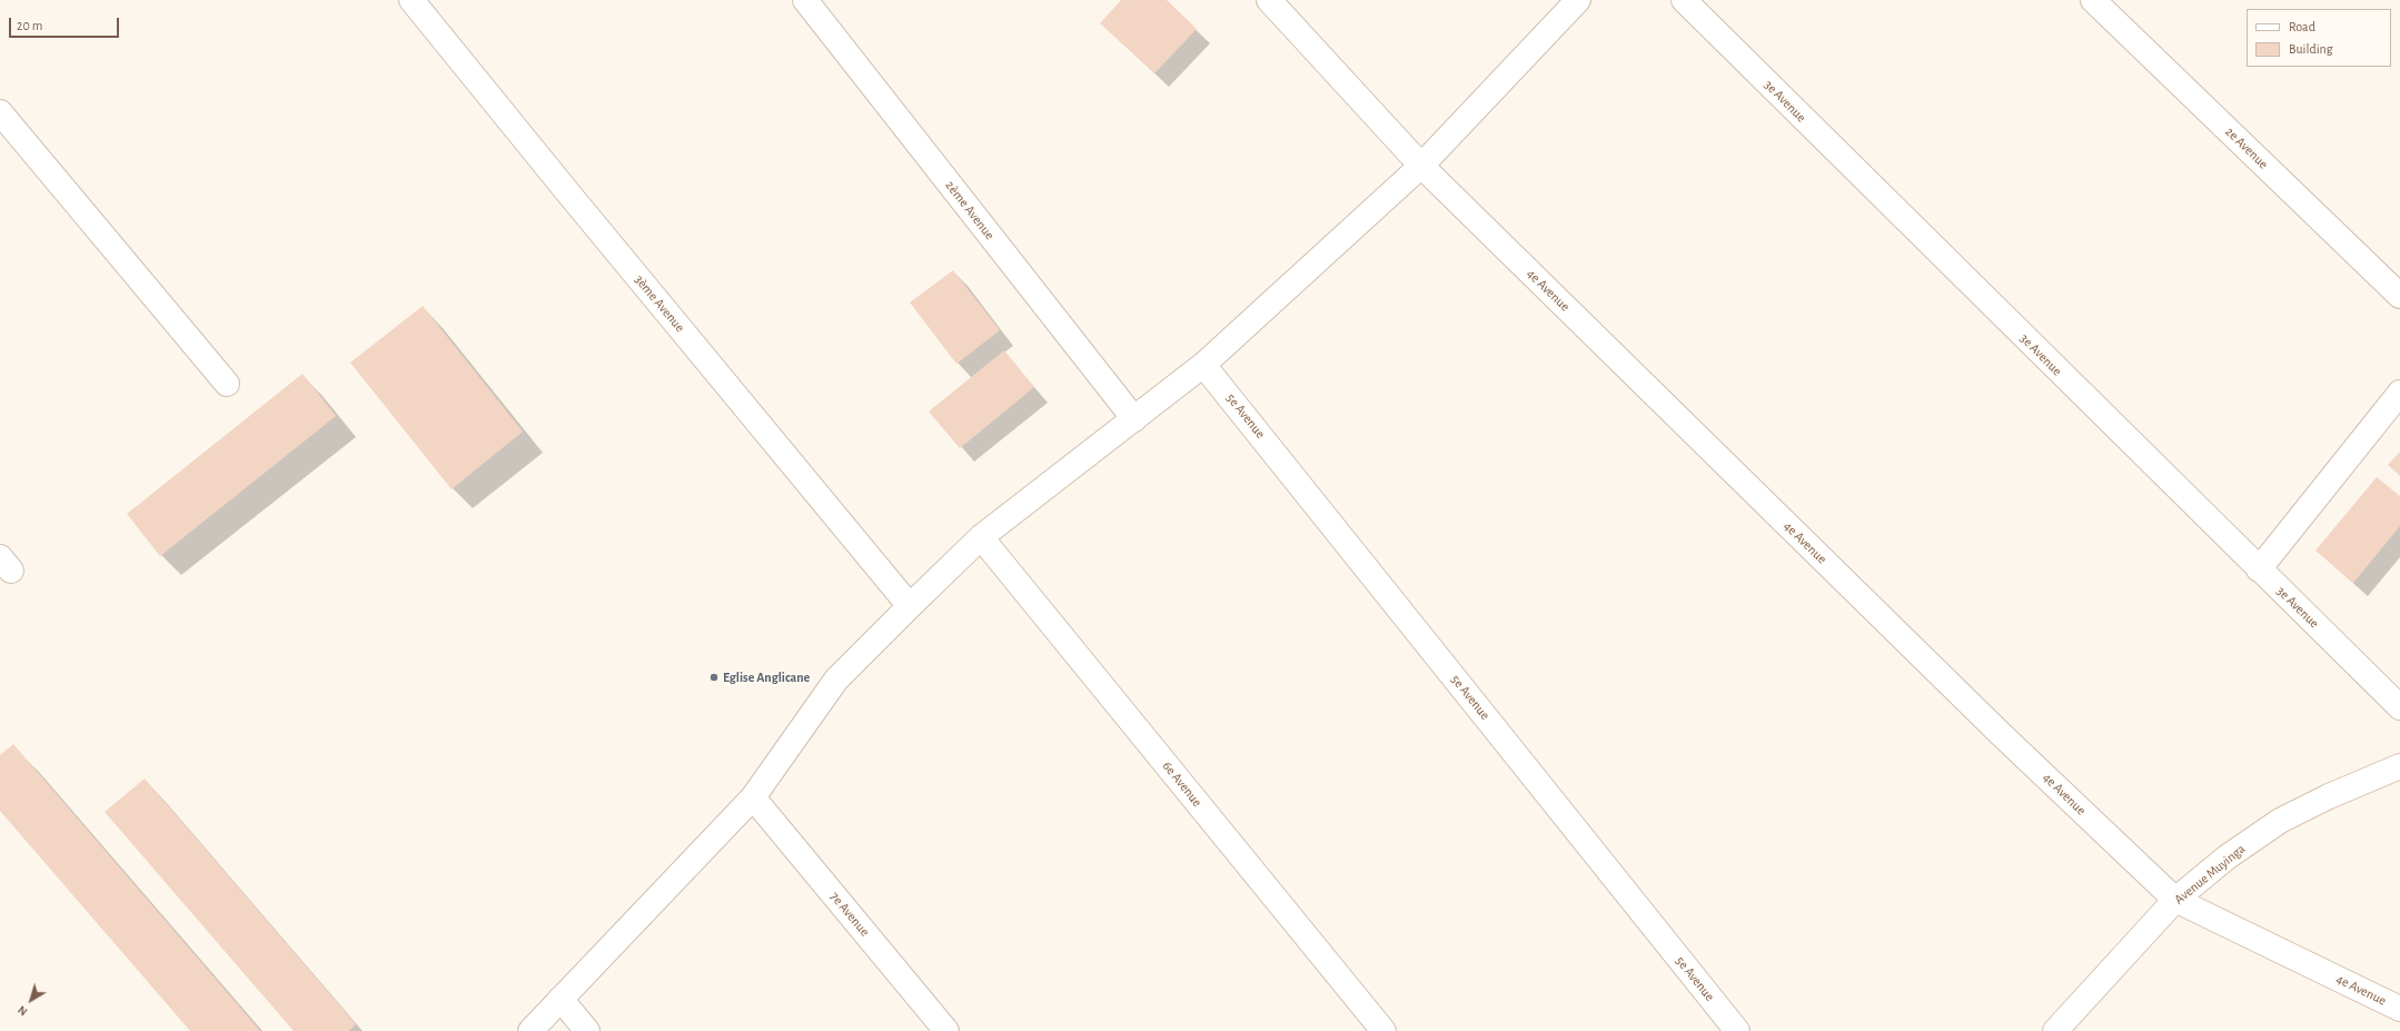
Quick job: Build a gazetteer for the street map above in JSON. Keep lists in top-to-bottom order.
{
  "streets": {
    "street": [
      "3e Avenue",
      "2e Avenue",
      "2ème Avenue",
      "4e Avenue",
      "3ème Avenue",
      "5e Avenue",
      "6e Avenue",
      "Avenue Muyinga",
      "7e Avenue"
    ]
  },
  "crossings": [
    ["4e Avenue", "Avenue Muyinga"]
  ],
  "places": ["Eglise Anglicane"],
  "legend": ["Road", "Building"],
  "scale_bar": "20 m",
  "north": "bottom left"
}
